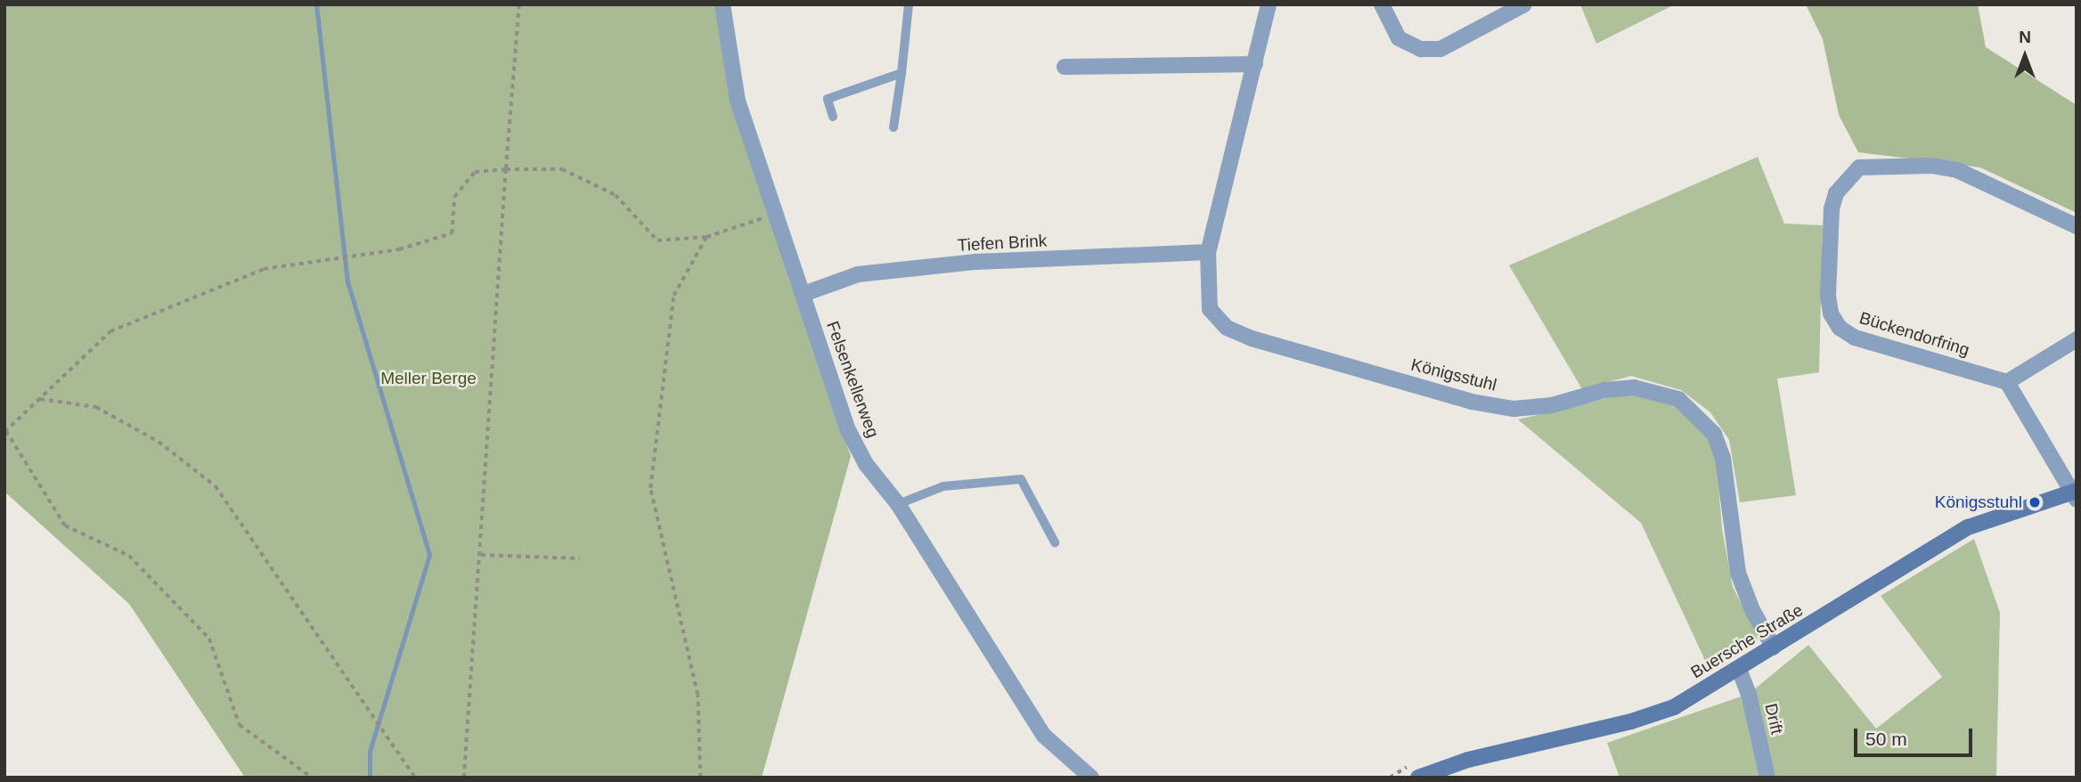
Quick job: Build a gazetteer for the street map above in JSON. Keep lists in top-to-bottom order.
{
  "streets": {
    "main road": ["Buersche Straße"],
    "street": [
      "Tiefen Brink",
      "Bückendorfring",
      "Königsstuhl",
      "Felsenkellerweg",
      "Drift"
    ]
  },
  "crossings": [
    ["Tiefen Brink", "Königsstuhl"],
    ["Tiefen Brink", "Felsenkellerweg"],
    ["Königsstuhl", "Buersche Straße"],
    ["Buersche Straße", "Drift"]
  ],
  "parks": ["Meller Berge"],
  "places": ["Königsstuhl"],
  "scale_bar": "50 m",
  "north": "top"
}
